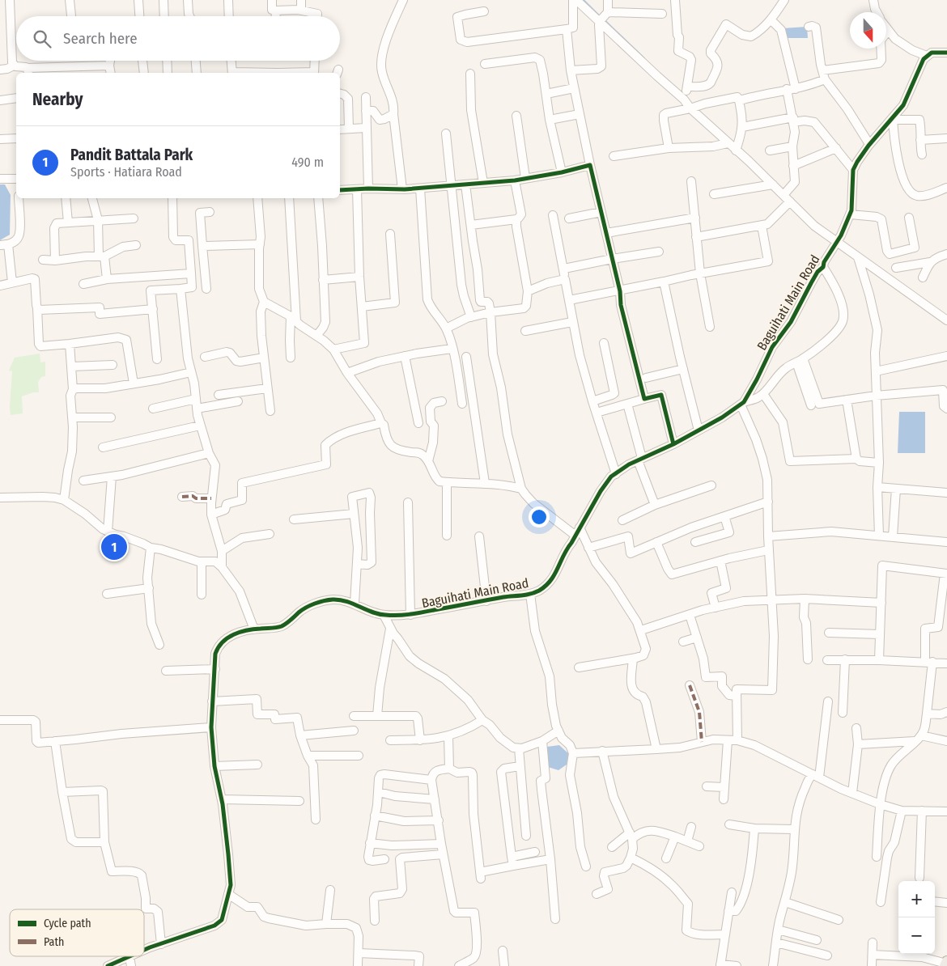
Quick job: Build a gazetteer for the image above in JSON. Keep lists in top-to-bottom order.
{
  "streets": {
    "street": ["Baguihati Main Road"]
  },
  "legend": ["Cycle path", "Path"],
  "north": "bottom",
  "page": {
    "search": "Search here",
    "heading": "Nearby",
    "list": [
      {
        "mark": "1",
        "name": "Pandit Battala Park",
        "note": "Sports · Hatiara Road",
        "value": "490 m"
      }
    ],
    "pins": "1",
    "map_buttons": ["+", "−"]
  }
}
